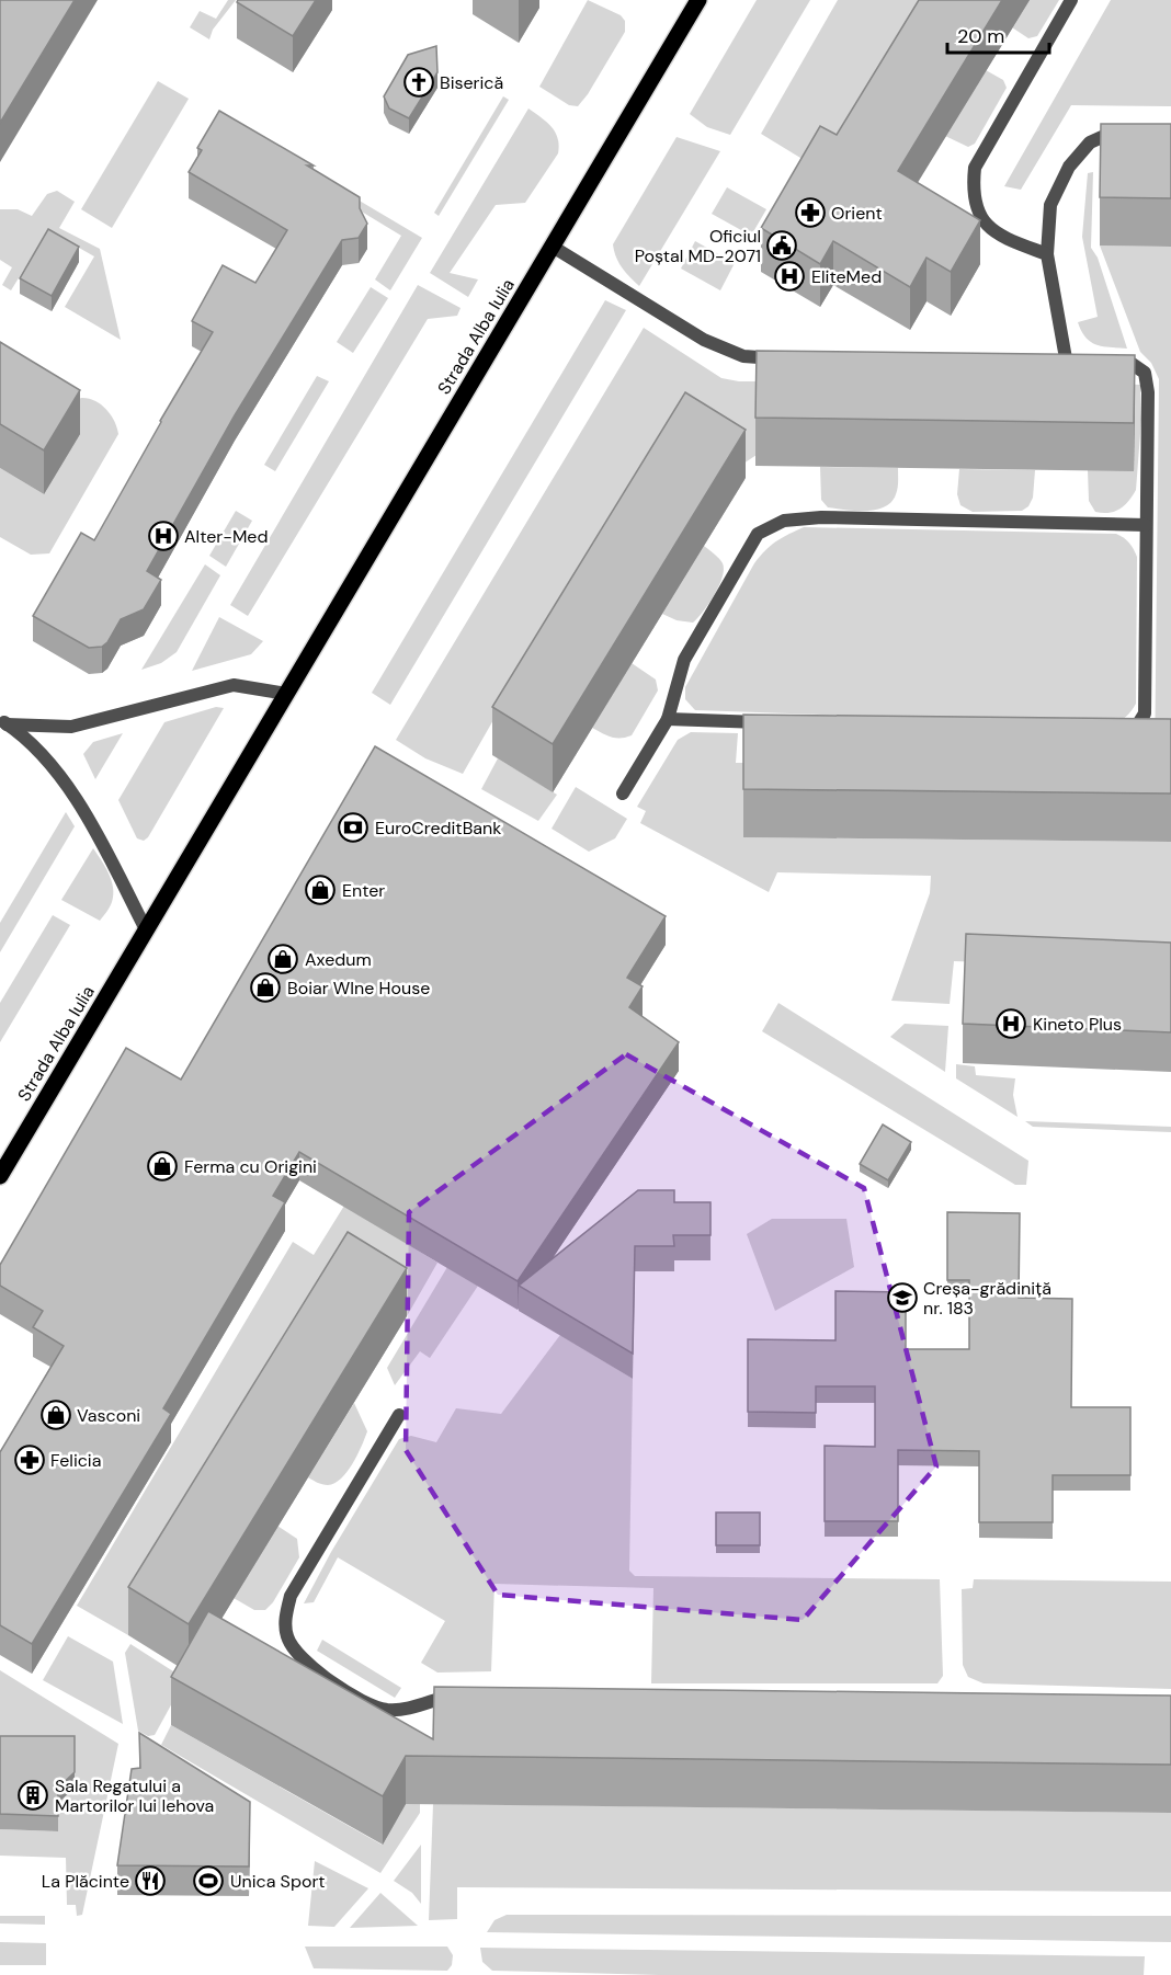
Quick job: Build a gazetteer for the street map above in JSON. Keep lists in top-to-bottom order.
{
  "streets": {
    "main road": ["Strada Alba Iulia"]
  },
  "places": {
    "church": ["Biserică"],
    "pharmacy": ["Orient", "Felicia"],
    "public building": ["Oficiul Poștal MD-2071"],
    "hospital": ["EliteMed", "Alter-Med", "Kineto Plus"],
    "bank": ["EuroCreditBank"],
    "shop": [
      "Enter",
      "Axedum",
      "Boiar WIne House",
      "Ferma cu Origini",
      "Vasconi"
    ],
    "school or university": ["Creșa-grădiniță nr. 183"],
    "building": ["Sala Regatului a Martorilor lui Iehova"],
    "restaurant": ["La Plăcinte"],
    "sports": ["Unica Sport"]
  },
  "scale_bar": "20 m"
}
